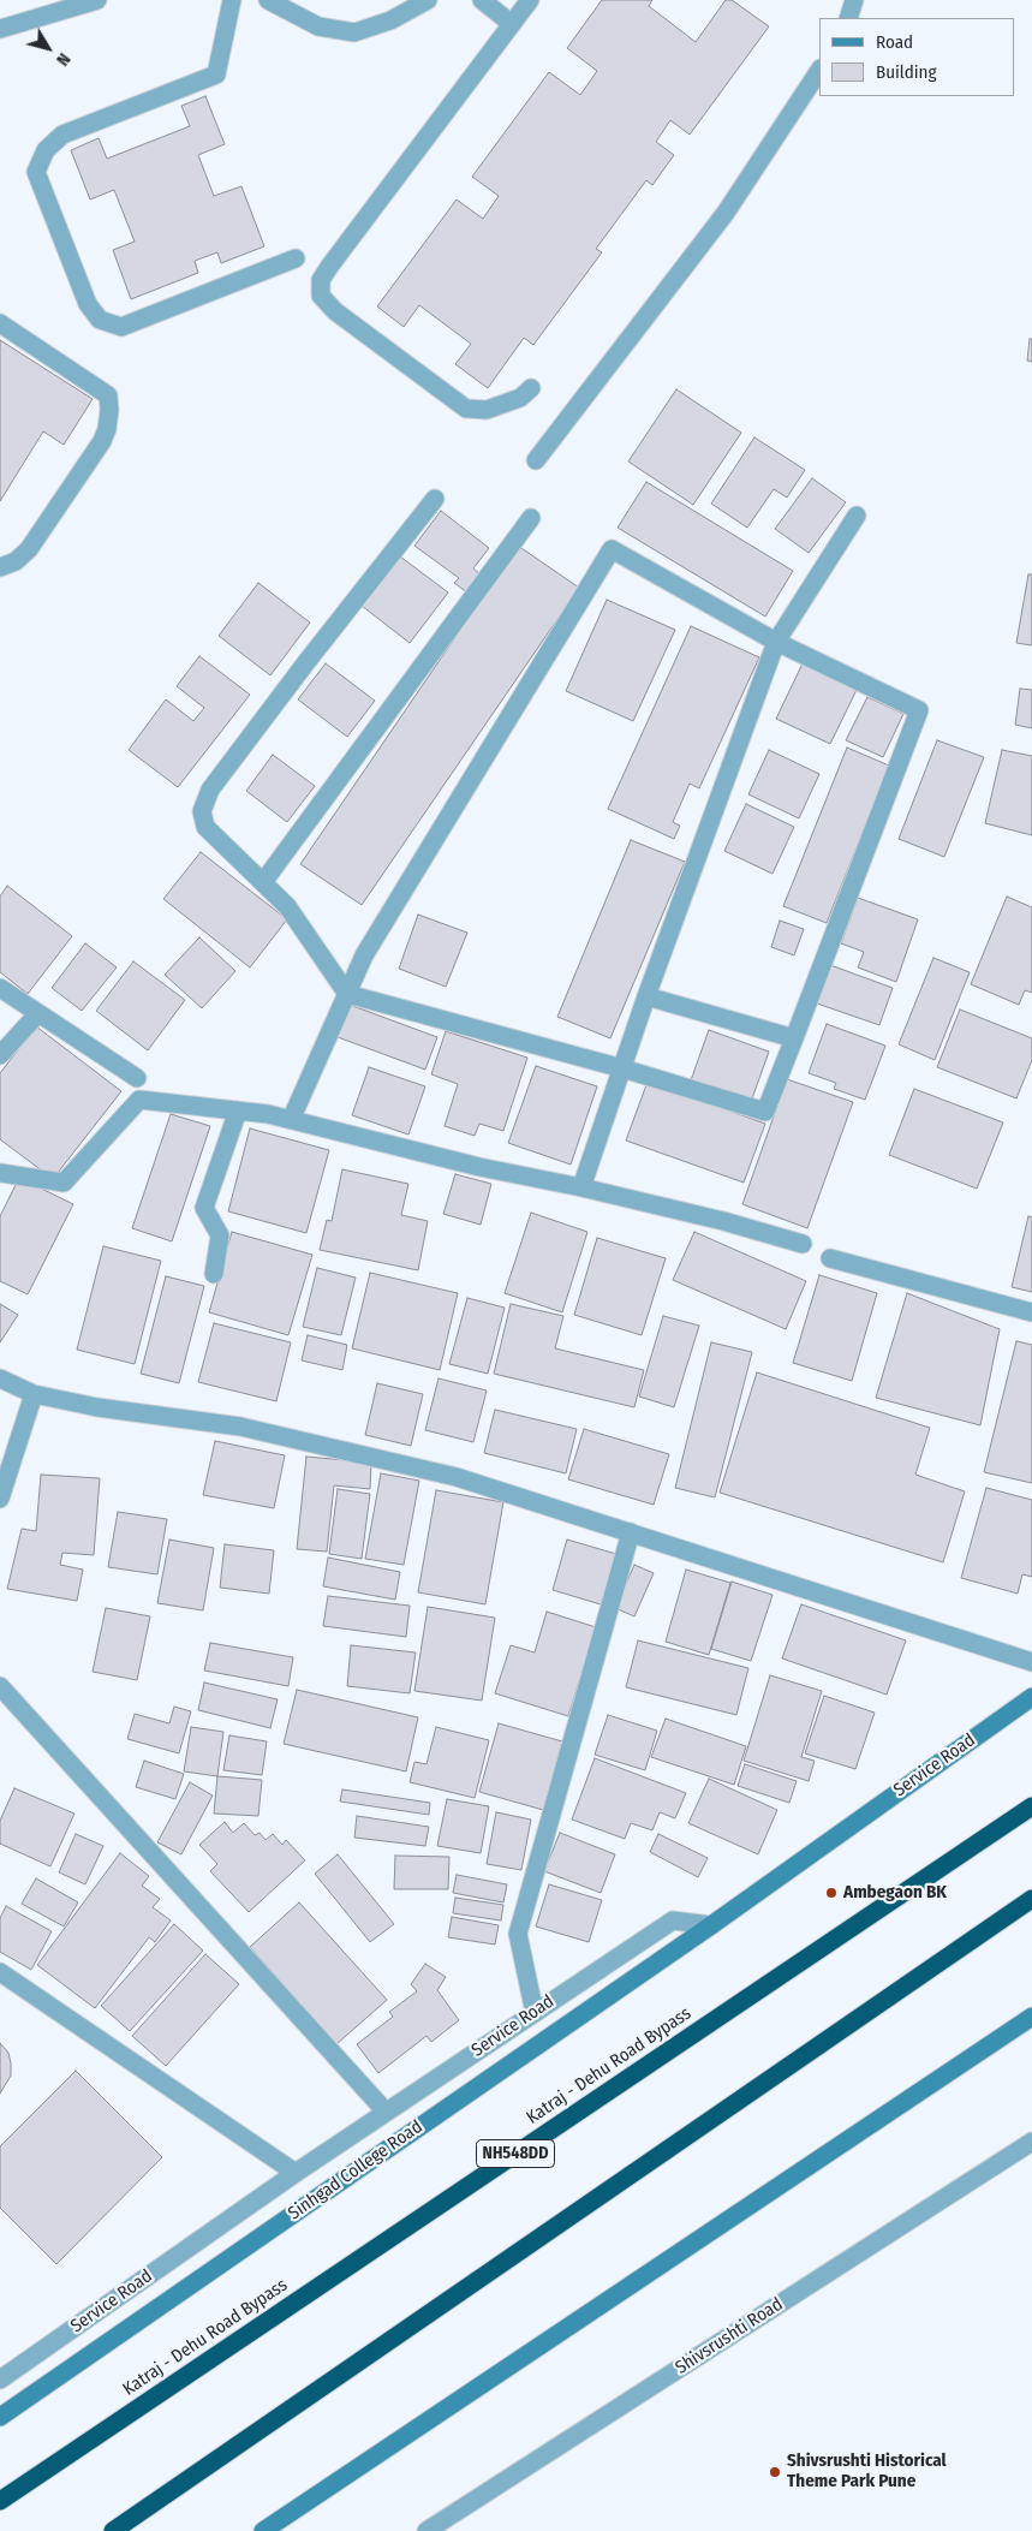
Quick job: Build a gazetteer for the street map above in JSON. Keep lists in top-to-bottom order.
{
  "streets": {
    "highway": ["Katraj - Dehu Road Bypass", "NH548DD"],
    "street": ["Service Road", "Sinhgad College Road", "Shivsrushti Road"]
  },
  "crossings": [
    ["Service Road", "Sinhgad College Road"]
  ],
  "places": ["Ambegaon BK", "Shivsrushti Historical Theme Park Pune"],
  "legend": ["Road", "Building"],
  "north": "bottom right"
}
